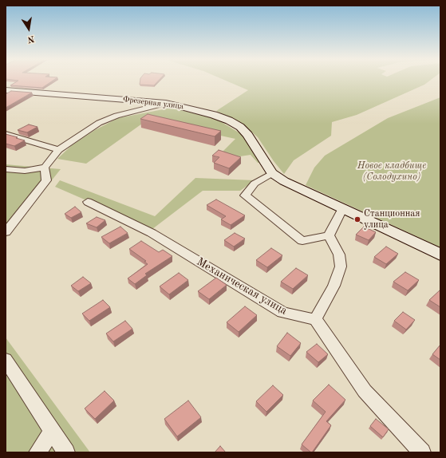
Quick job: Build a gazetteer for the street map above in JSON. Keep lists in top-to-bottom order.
{
  "streets": {
    "street": ["Фрезерная улица", "Механическая улица"]
  },
  "parks": ["Новое кладбище (Солодухино)"],
  "places": ["Станционная улица"],
  "north": "bottom"
}
